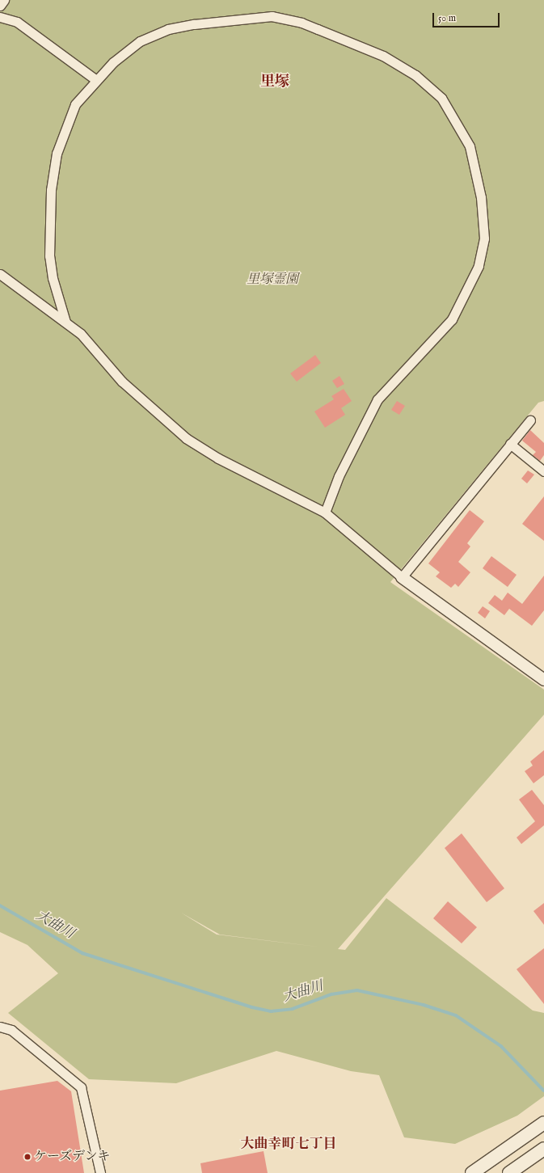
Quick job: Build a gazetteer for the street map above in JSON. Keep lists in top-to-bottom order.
{
  "districts": ["里塚", "大曲幸町七丁目"],
  "water": ["大曲川"],
  "parks": ["里塚霊園"],
  "places": ["ケーズデンキ"],
  "scale_bar": "50 m"
}
